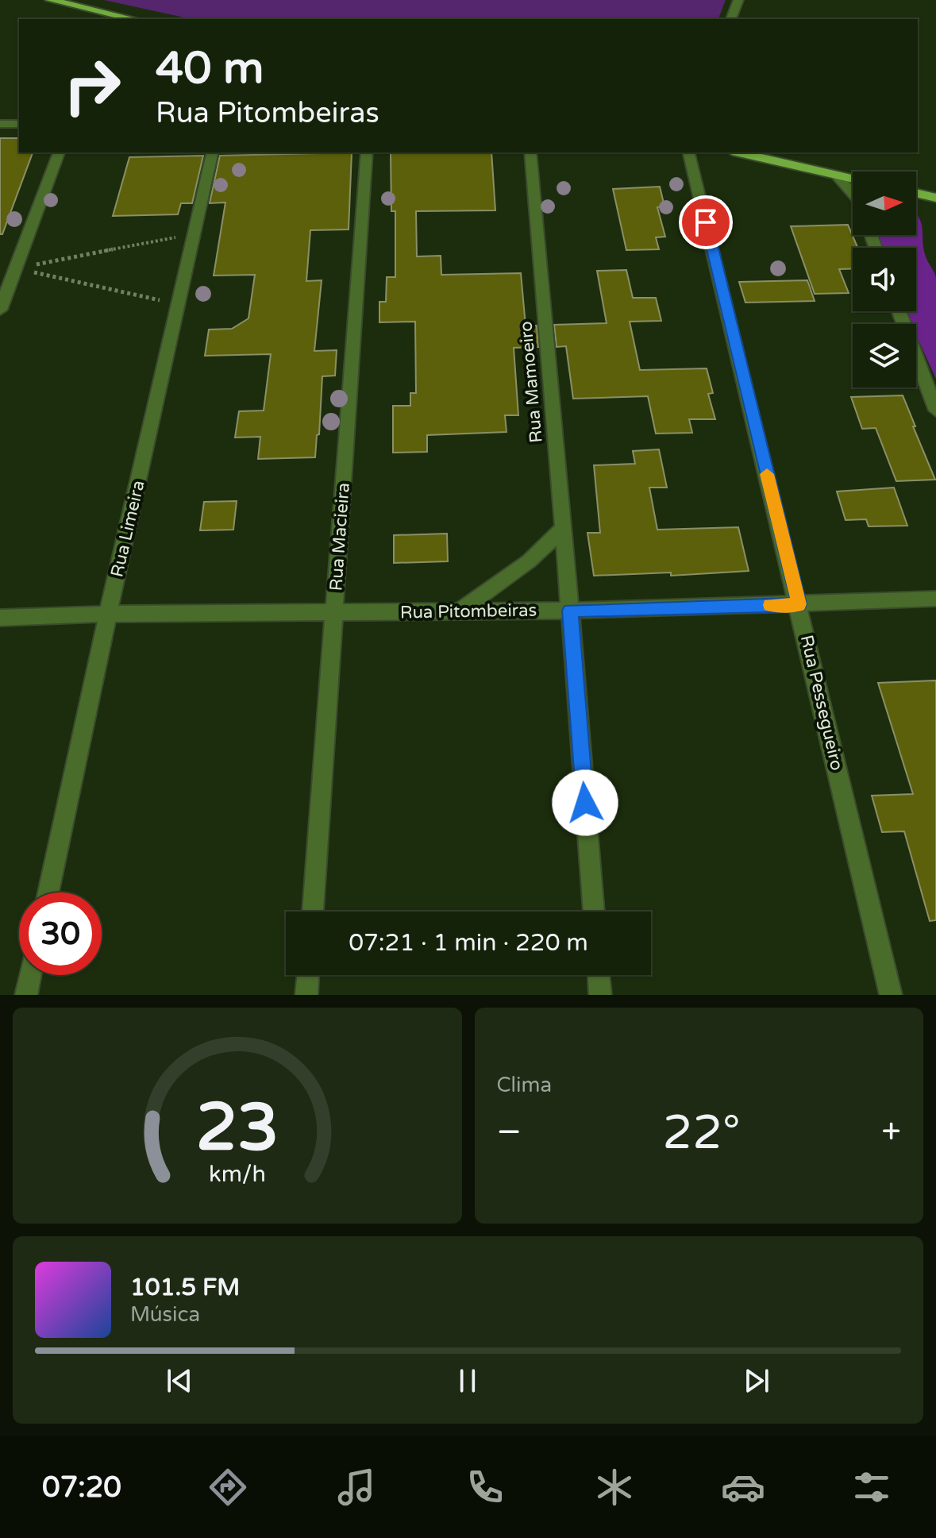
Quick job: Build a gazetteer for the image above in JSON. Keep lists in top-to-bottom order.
{
  "streets": {
    "street": [
      "Rua Mamoeiro",
      "Rua Limeira",
      "Rua Macieira",
      "Rua Pitombeiras",
      "Rua Pessegueiro"
    ]
  },
  "crossings": [
    ["Rua Mamoeiro", "Rua Pitombeiras"],
    ["Rua Limeira", "Rua Pitombeiras"],
    ["Rua Macieira", "Rua Pitombeiras"],
    ["Rua Pitombeiras", "Rua Pessegueiro"]
  ],
  "north": "right",
  "page": {
    "turn": ["40 m", "Rua Pitombeiras"],
    "limit": "30",
    "trip": "07:21 · 1 min · 220 m",
    "tile": "Clima",
    "heat": ["−", "22°", "+"],
    "song": ["101.5 FM", "Música"],
    "tabs": "07:20",
    "gauge": ["23", "km/h"]
  }
}
